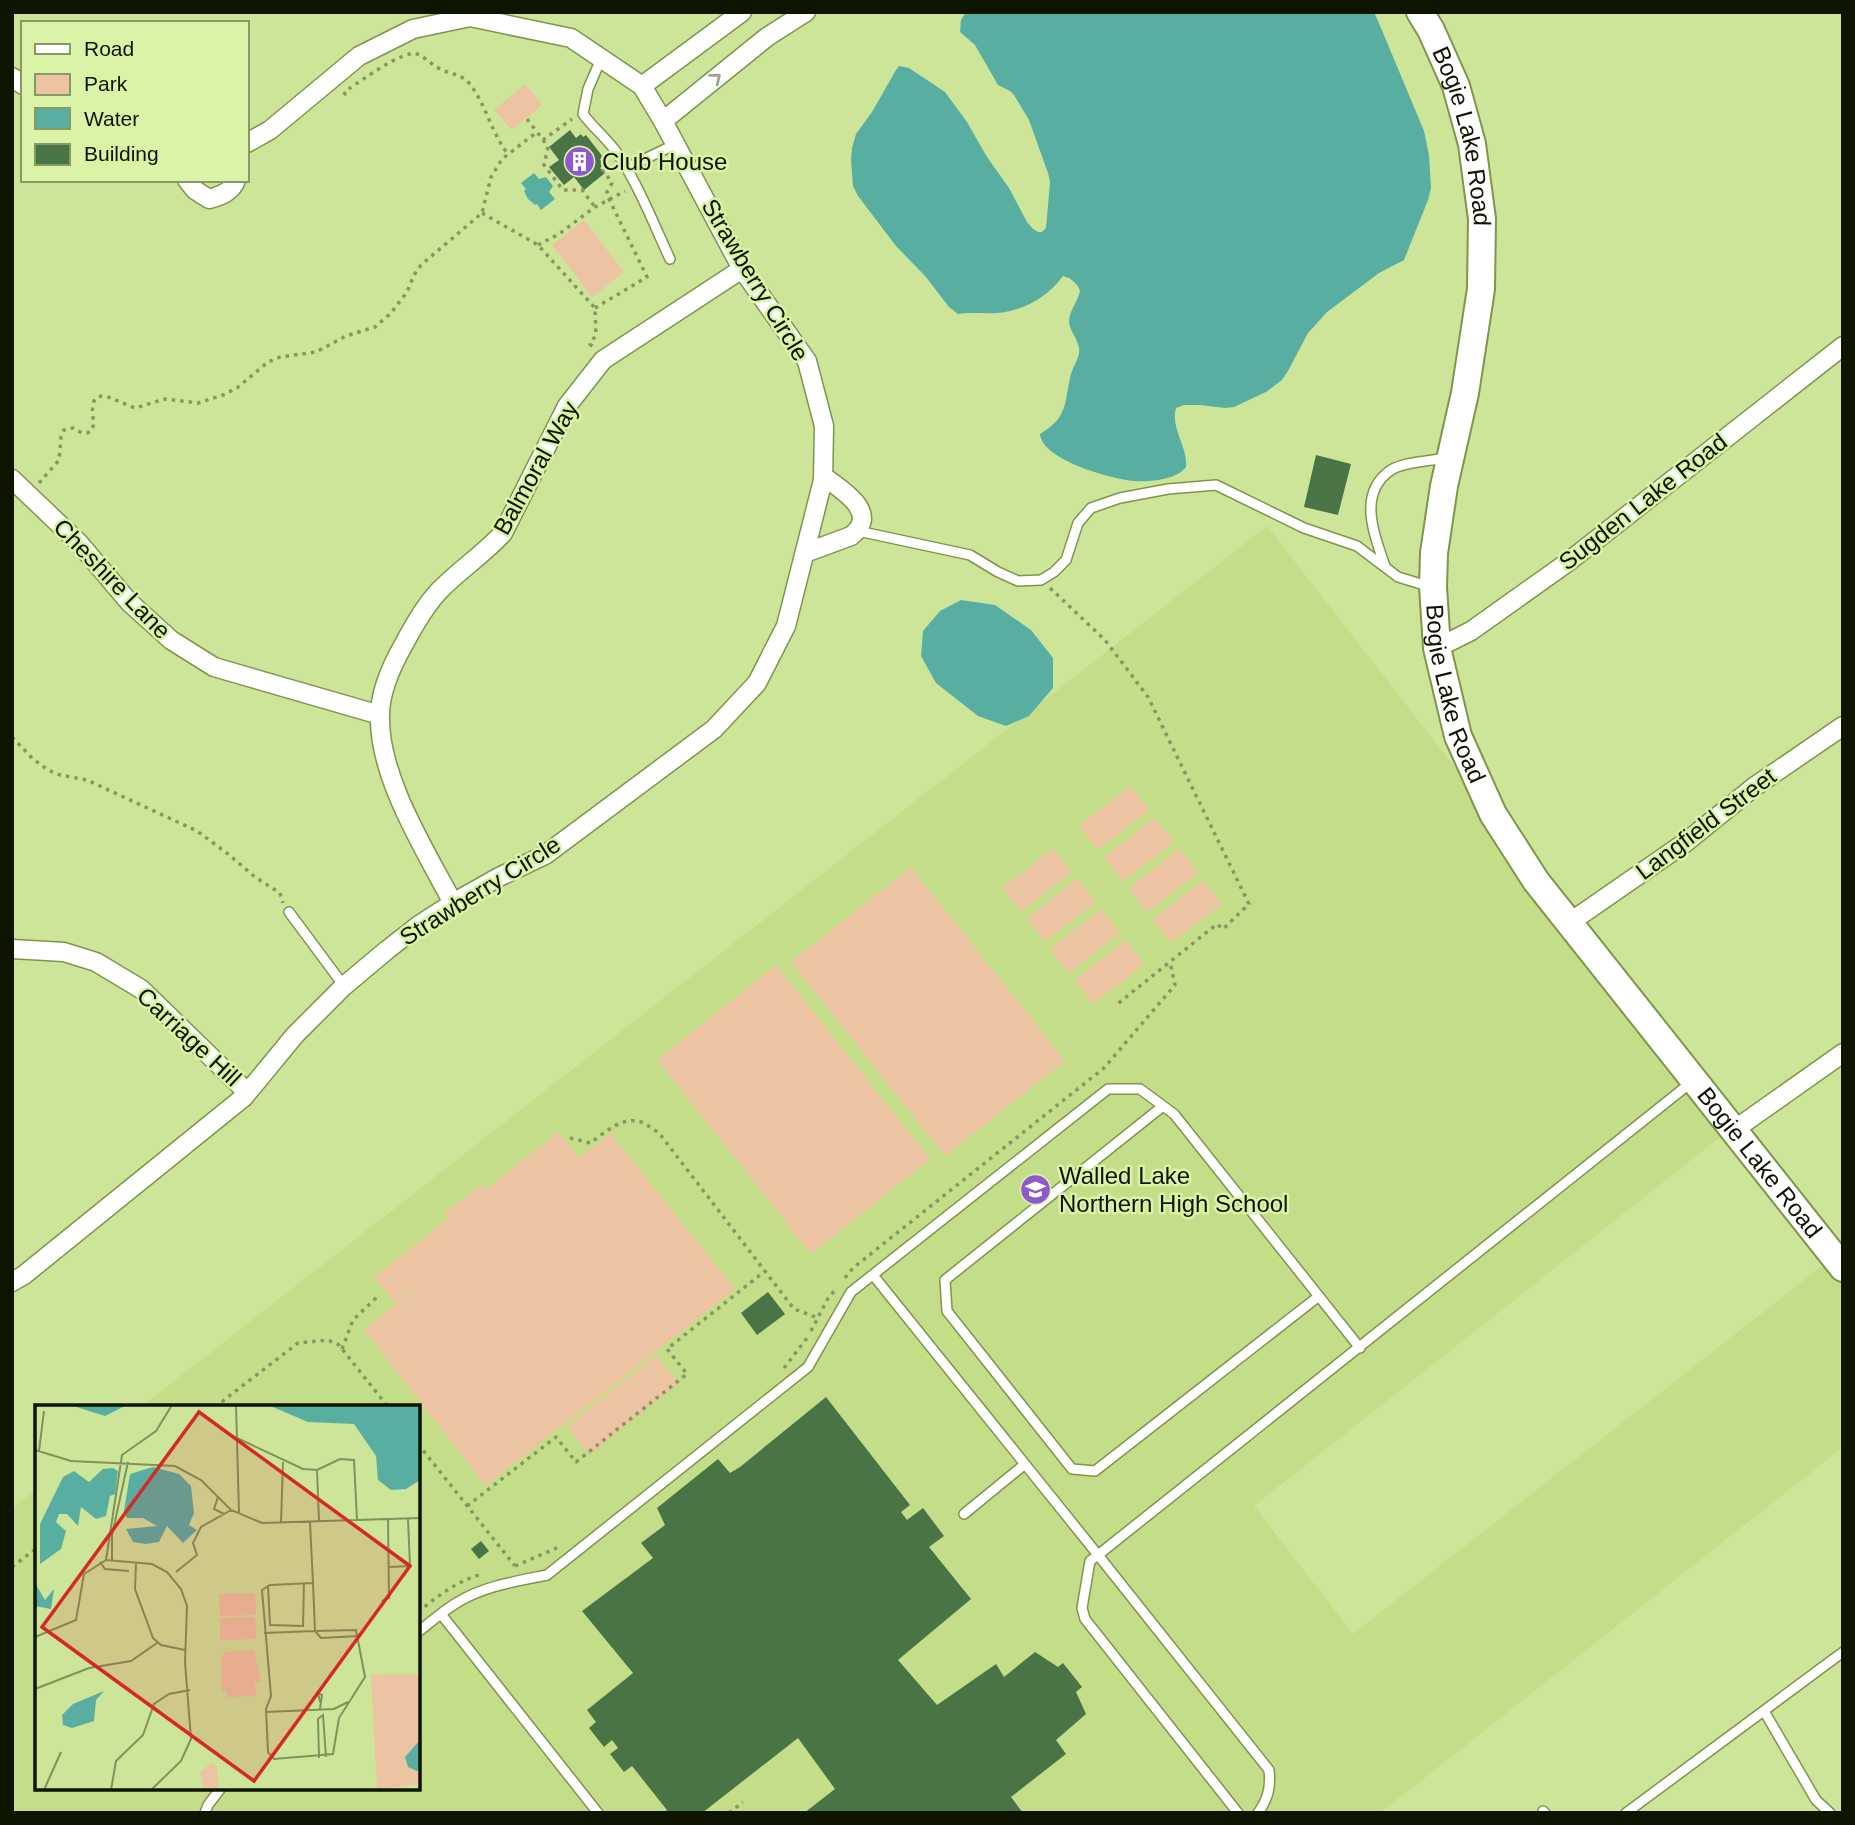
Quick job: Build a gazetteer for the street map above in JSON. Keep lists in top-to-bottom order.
{
  "streets": {
    "main road": ["Bogie Lake Road"],
    "street": [
      "Strawberry Circle",
      "Balmoral Way",
      "Sugden Lake Road",
      "Cheshire Lane",
      "Langfield Street",
      "Carriage Hill"
    ]
  },
  "crossings": [
    ["Bogie Lake Road", "Sugden Lake Road"],
    ["Bogie Lake Road", "Langfield Street"],
    ["Strawberry Circle", "Balmoral Way"],
    ["Strawberry Circle", "Carriage Hill"],
    ["Balmoral Way", "Cheshire Lane"]
  ],
  "places": {
    "building": ["Club House"],
    "school or university": ["Walled Lake Northern High School"]
  },
  "legend": [
    "Road",
    "Park",
    "Water",
    "Building"
  ]
}
